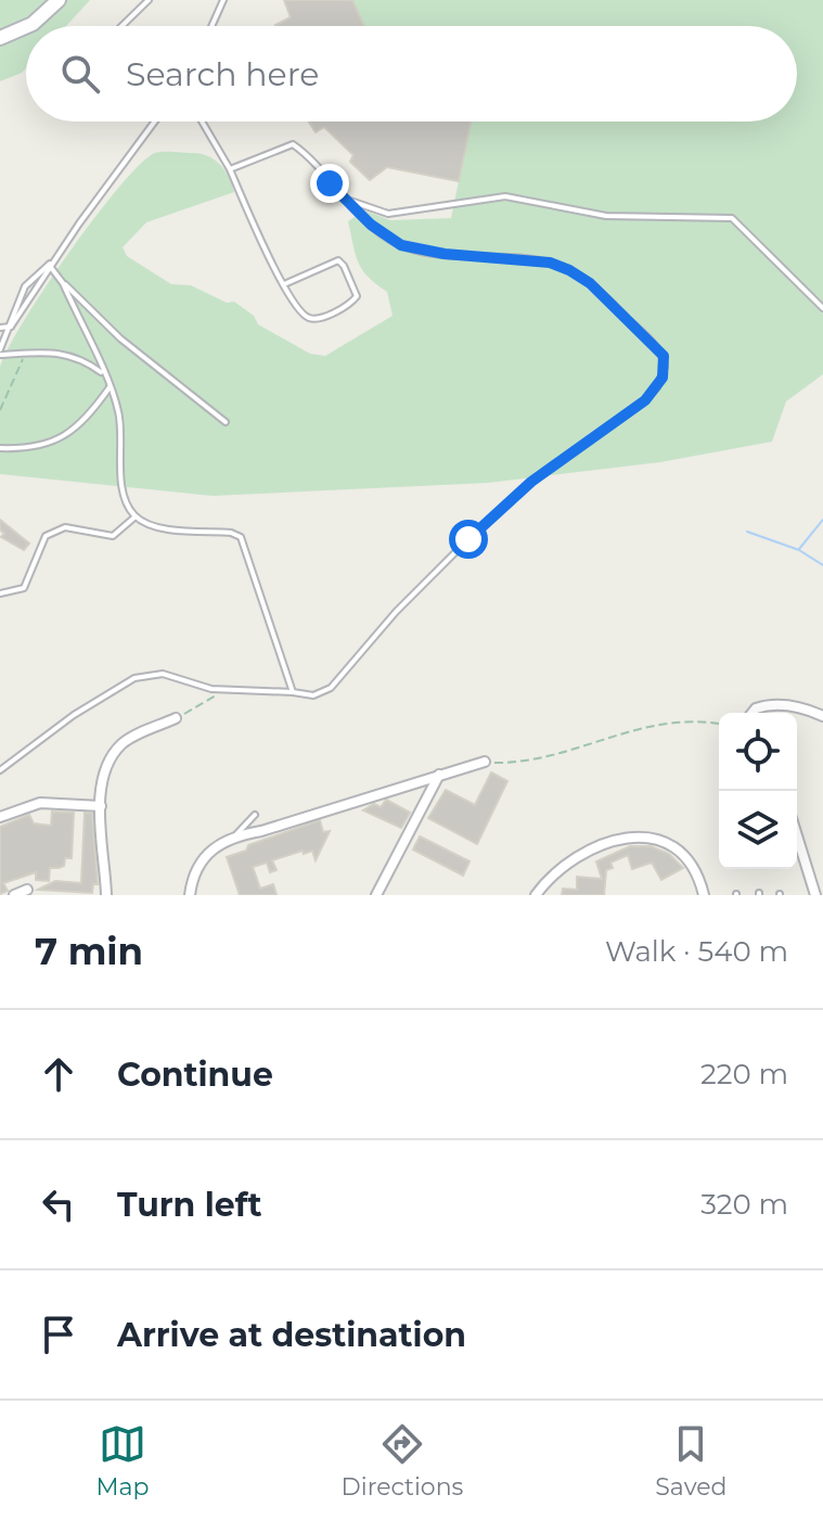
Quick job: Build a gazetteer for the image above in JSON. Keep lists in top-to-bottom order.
{
  "page": {
    "search": "Search here",
    "heading": ["7 min", "Walk · 540 m"],
    "list": [
      ["Continue", "220 m"],
      ["Turn left", "320 m"],
      "Arrive at destination"
    ],
    "nav": ["Map", "Directions", "Saved"]
  }
}
